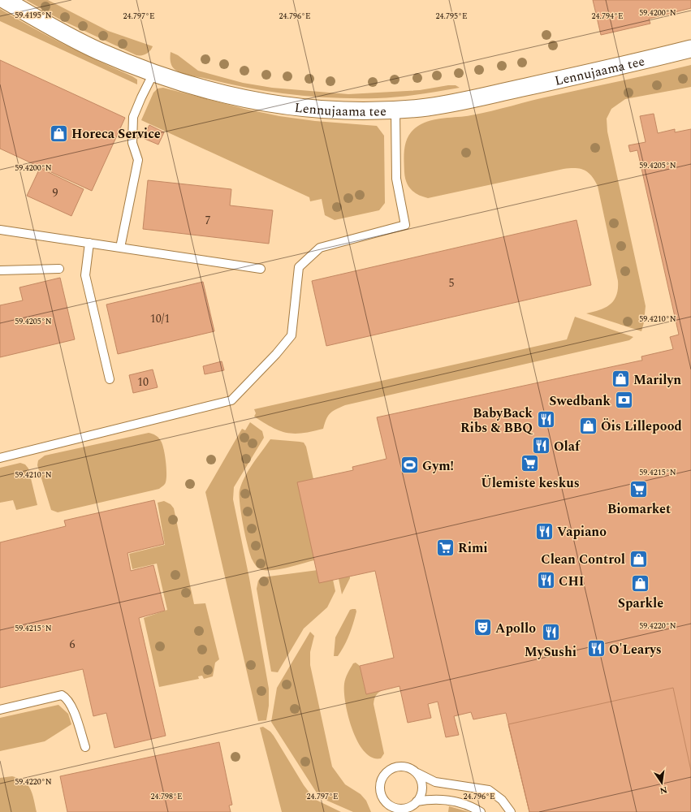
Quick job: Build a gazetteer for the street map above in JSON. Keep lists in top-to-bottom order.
{
  "streets": {
    "street": ["Lennujaama tee"]
  },
  "places": {
    "shop": [
      "Horeca Service",
      "Marilyn",
      "Öis Lillepood",
      "Clean Control",
      "Sparkle"
    ],
    "bank": ["Swedbank"],
    "restaurant": [
      "BabyBack Ribs & BBQ",
      "Olaf",
      "Vapiano",
      "CHI",
      "MySushi",
      "O'Learys"
    ],
    "supermarket": ["Ülemiste keskus", "Biomarket", "Rimi"],
    "sports": ["Gym!"],
    "theatre": ["Apollo"]
  },
  "house_numbers": [
    "9",
    "7",
    "5",
    "10/1",
    "10",
    "6"
  ],
  "north": "bottom",
  "coordinates": [
    "59.4200°N",
    "59.4195°N",
    "24.794°E",
    "24.797°E",
    "24.796°E",
    "24.795°E",
    "59.4205°N",
    "59.4210°N",
    "59.4215°N",
    "59.4220°N",
    "24.798°E"
  ]
}
